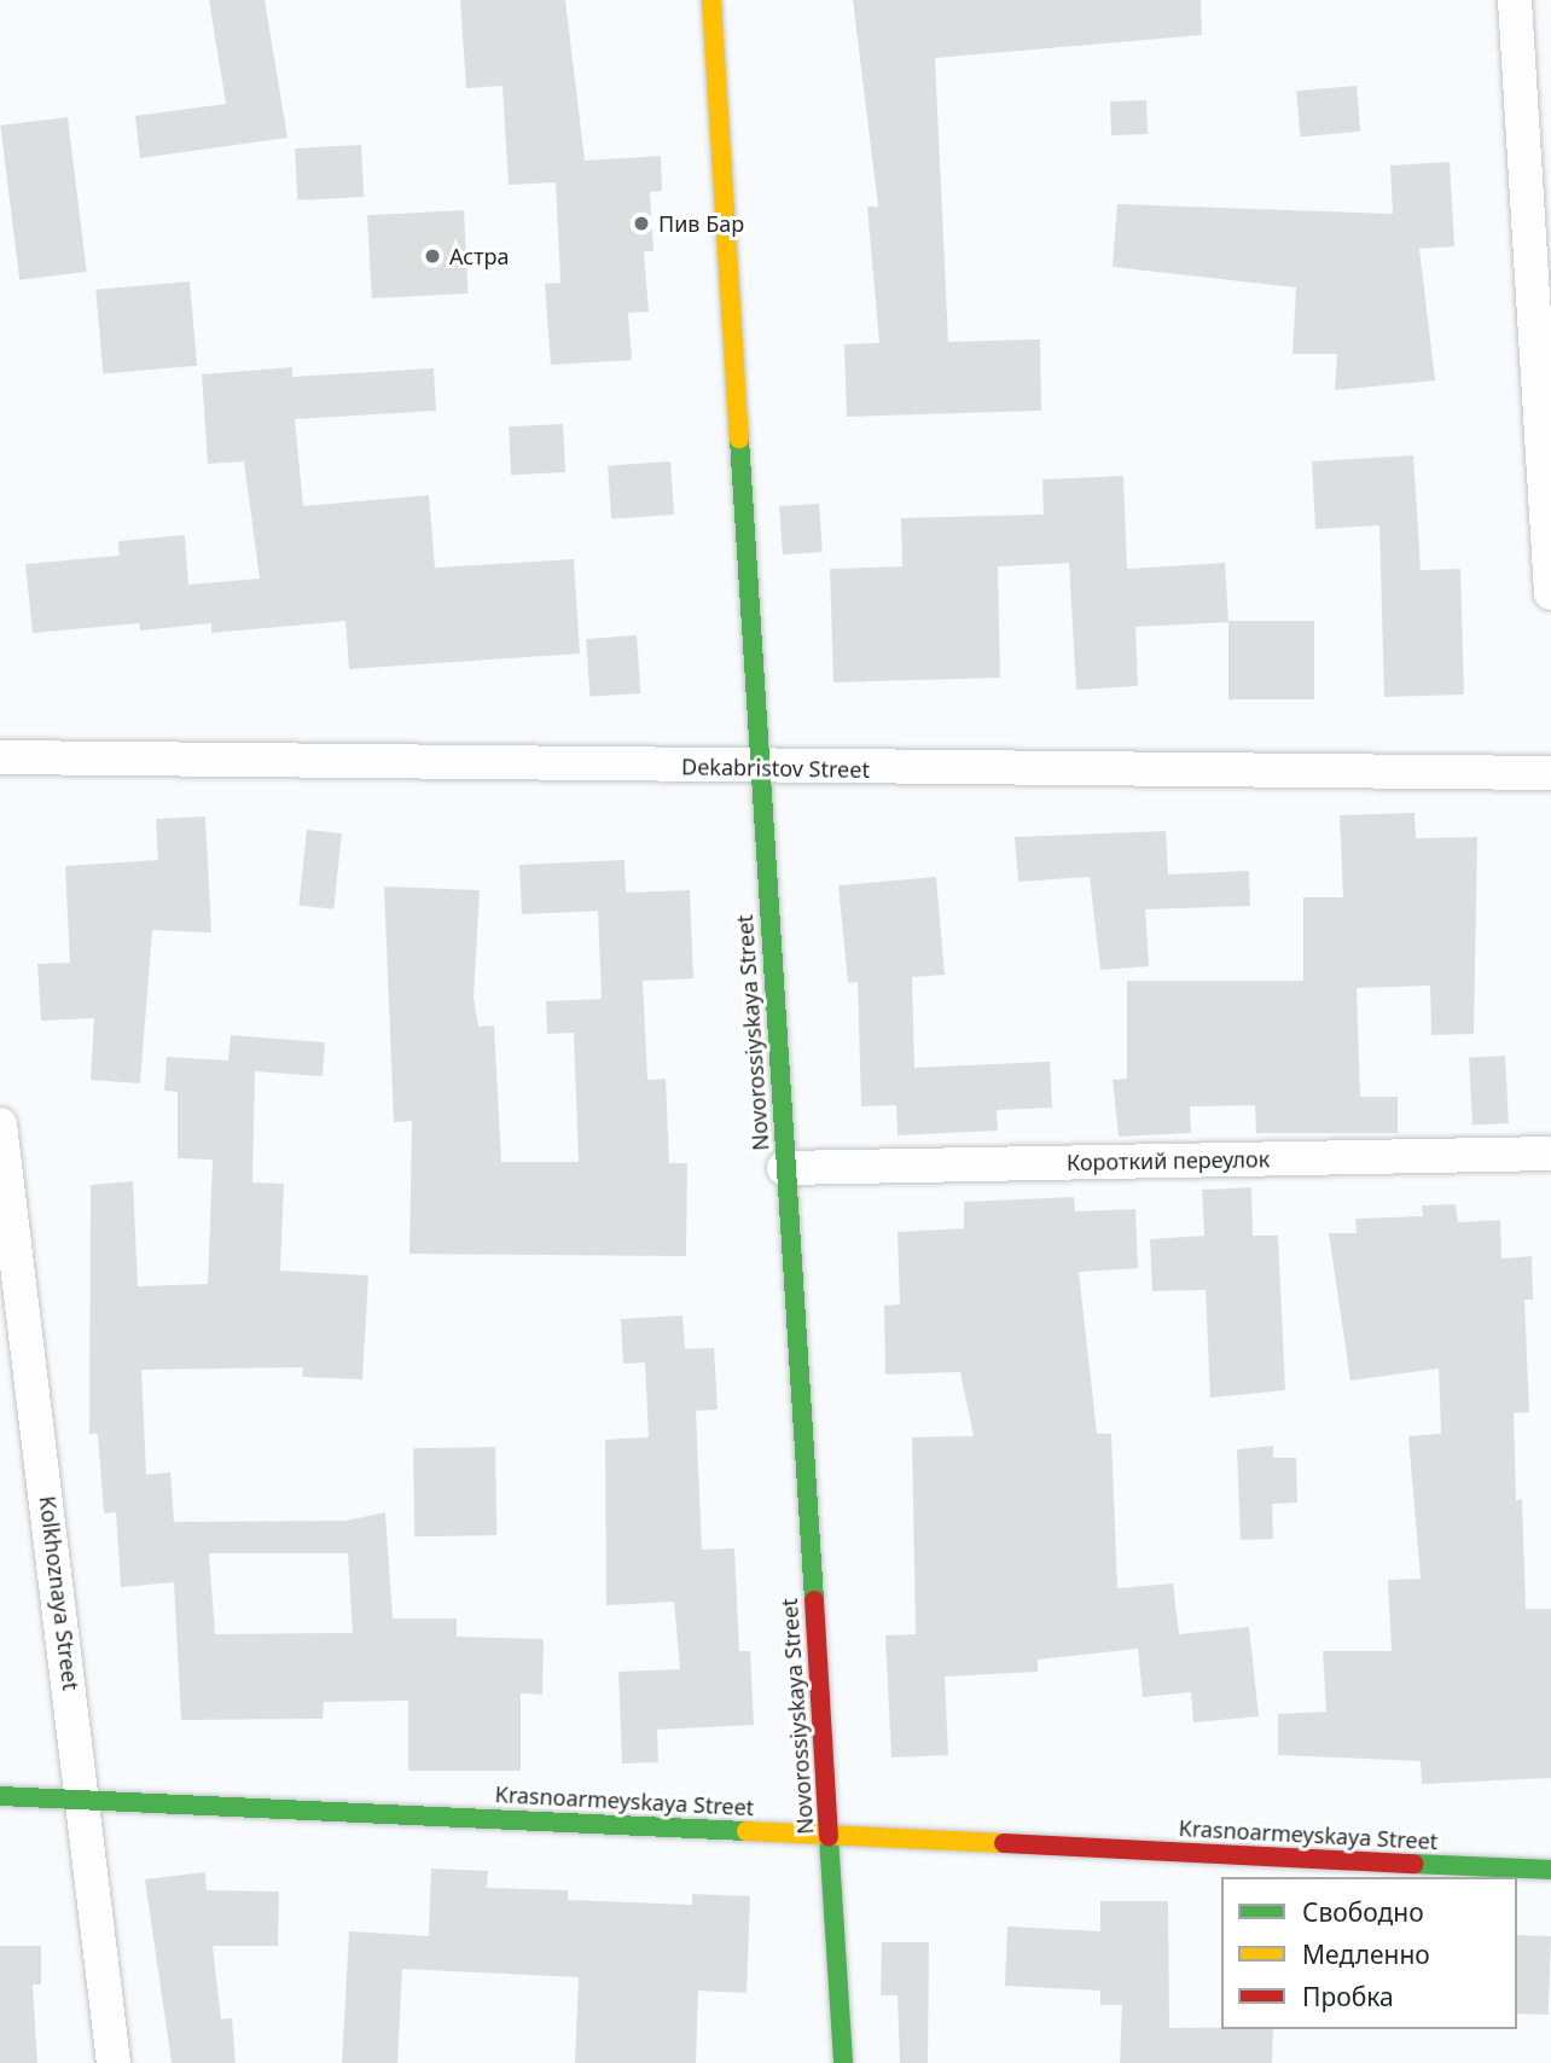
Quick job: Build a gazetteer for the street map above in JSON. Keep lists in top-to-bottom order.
{
  "streets": {
    "street": [
      "Dekabristov Street",
      "Novorossiyskaya Street",
      "Короткий переулок",
      "Kolkhoznaya Street",
      "Krasnoarmeyskaya Street"
    ]
  },
  "crossings": [
    ["Dekabristov Street", "Novorossiyskaya Street"],
    ["Novorossiyskaya Street", "Короткий переулок"],
    ["Novorossiyskaya Street", "Krasnoarmeyskaya Street"],
    ["Kolkhoznaya Street", "Krasnoarmeyskaya Street"]
  ],
  "places": ["Пив Бар", "Астра"],
  "legend": ["Свободно", "Медленно", "Пробка"]
}
